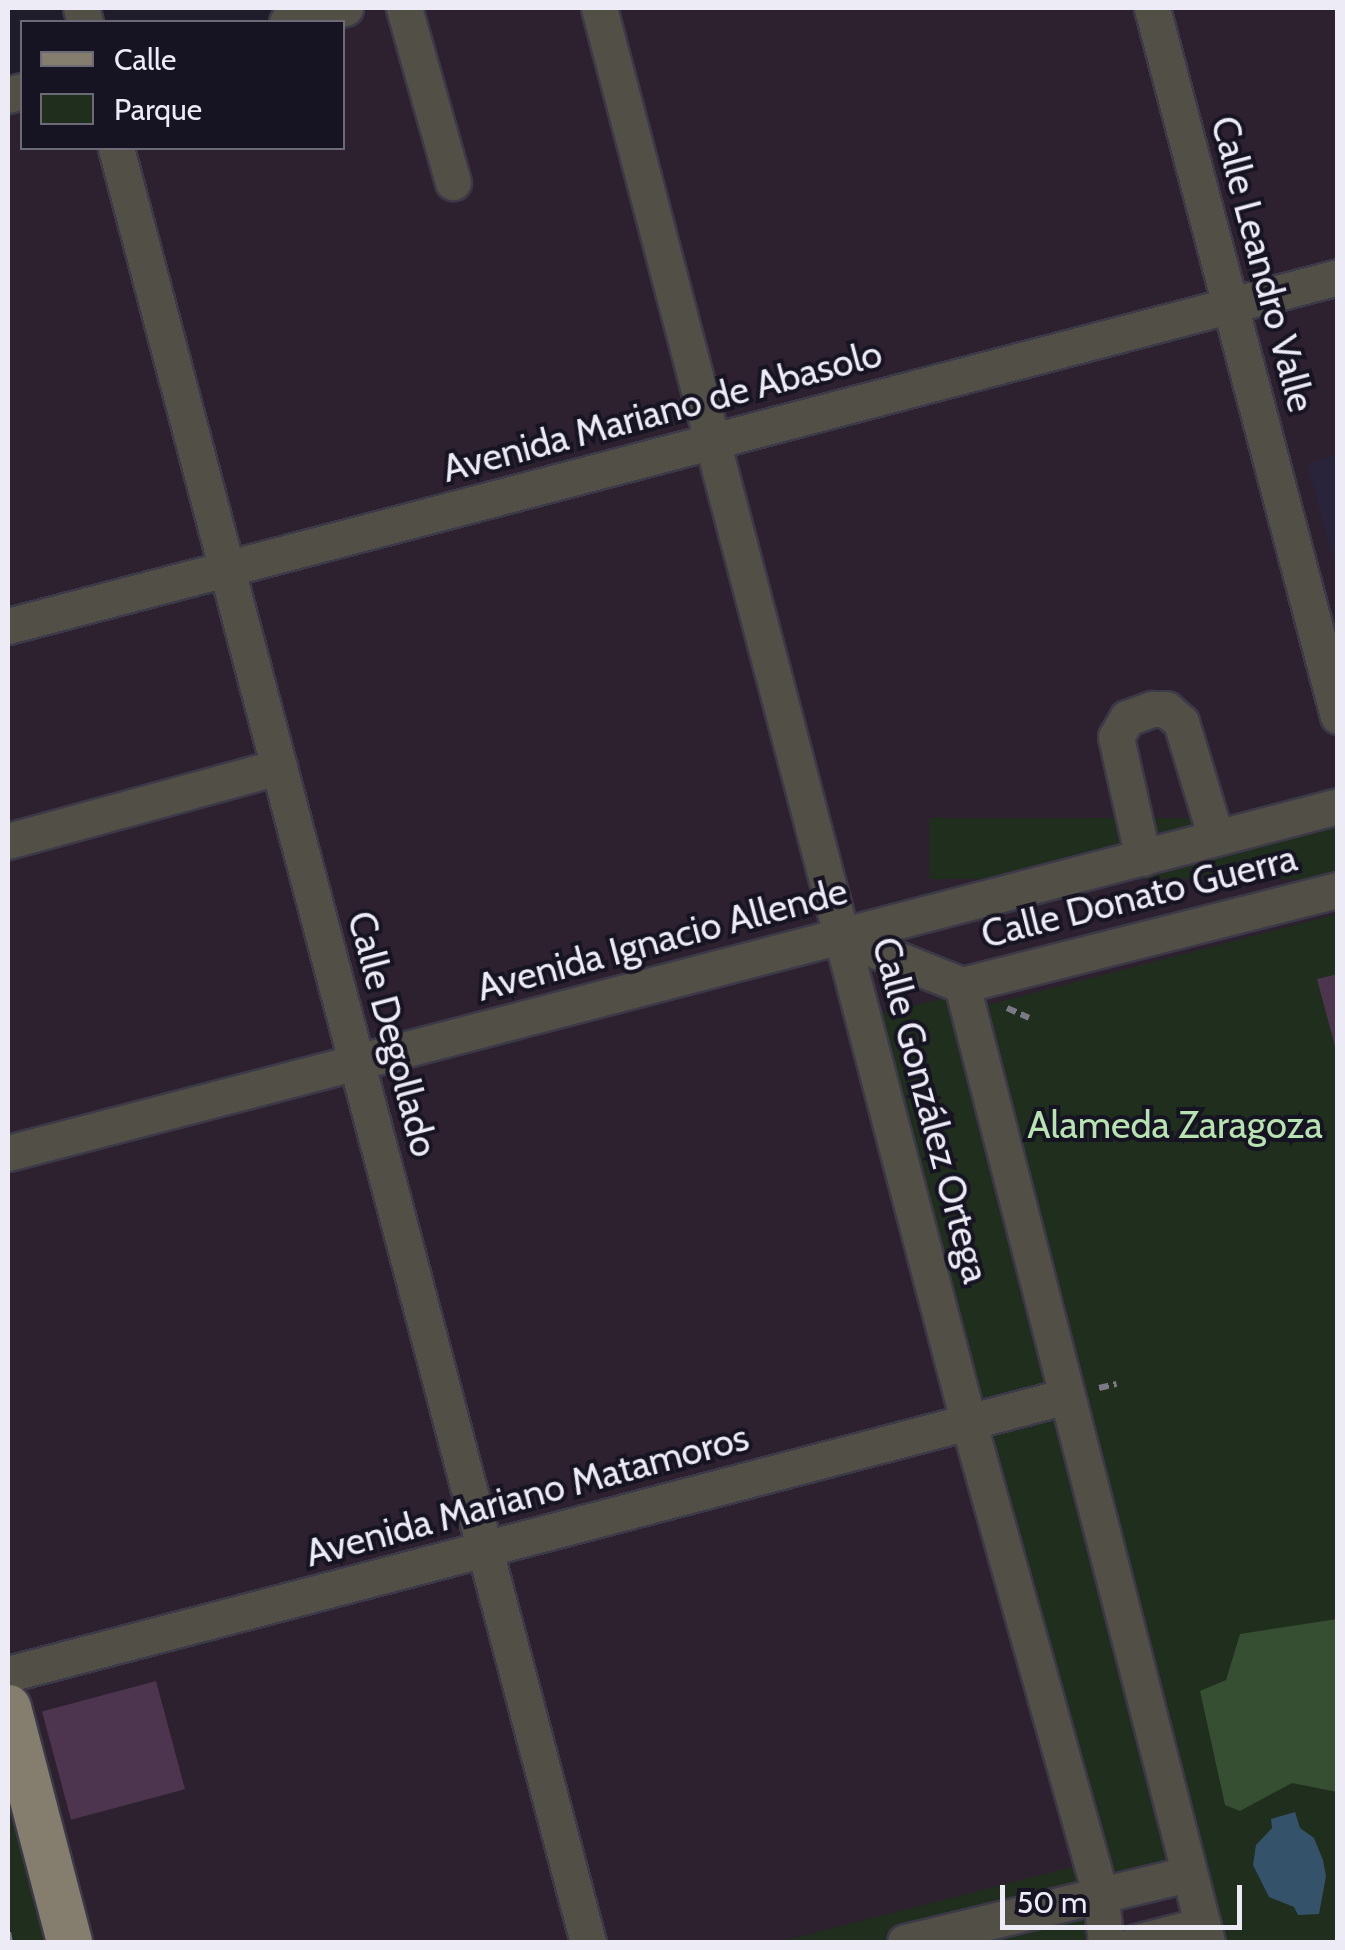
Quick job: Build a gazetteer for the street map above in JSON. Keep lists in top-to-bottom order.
{
  "streets": {
    "street": [
      "Calle Leandro Valle",
      "Avenida Mariano de Abasolo",
      "Calle Donato Guerra",
      "Avenida Ignacio Allende",
      "Calle Degollado",
      "Calle González Ortega",
      "Avenida Mariano Matamoros"
    ]
  },
  "crossings": [
    ["Calle Leandro Valle", "Avenida Mariano de Abasolo"],
    ["Avenida Mariano de Abasolo", "Calle Degollado"],
    ["Avenida Mariano de Abasolo", "Calle González Ortega"],
    ["Avenida Ignacio Allende", "Calle Degollado"],
    ["Avenida Ignacio Allende", "Calle González Ortega"],
    ["Calle Degollado", "Avenida Mariano Matamoros"],
    ["Calle González Ortega", "Avenida Mariano Matamoros"]
  ],
  "parks": ["Alameda Zaragoza"],
  "legend": ["Calle", "Parque"],
  "scale_bar": "50 m"
}
